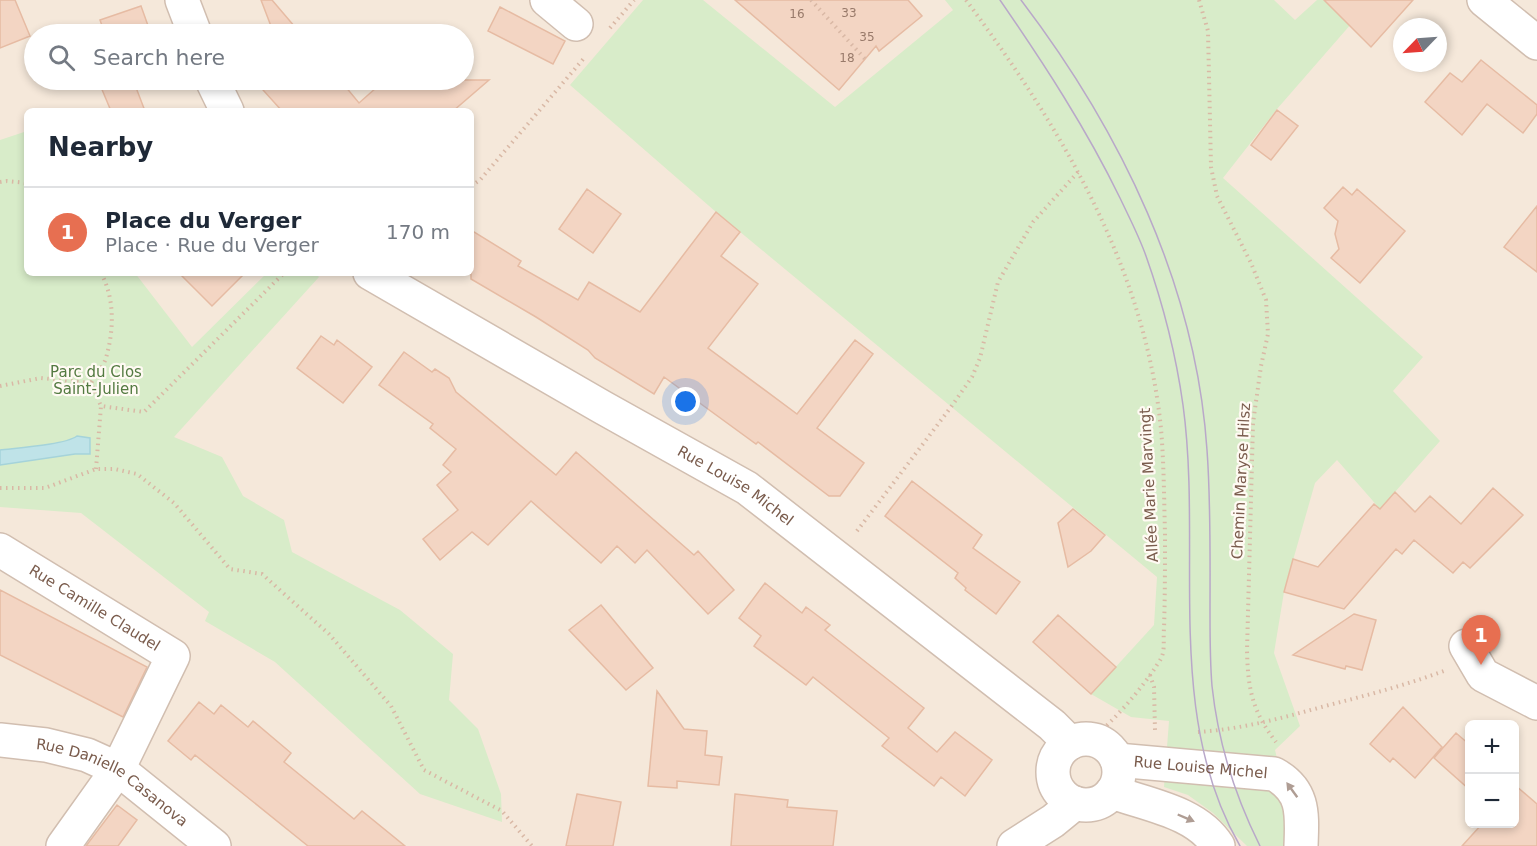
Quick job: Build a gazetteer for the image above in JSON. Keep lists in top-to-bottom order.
{
  "streets": {
    "street": ["Rue Louise Michel", "Rue Camille Claudel", "Rue Danielle Casanova"],
    "path": ["Chemin Maryse Hilsz", "Allée Marie Marvingt"]
  },
  "crossings": [
    ["Allée Marie Marvingt", "Rue Louise Michel"],
    ["Rue Camille Claudel", "Rue Danielle Casanova"]
  ],
  "parks": ["Parc du Clos Saint-Julien"],
  "house_numbers": [
    "33",
    "16",
    "35",
    "18"
  ],
  "north": "bottom left",
  "page": {
    "search": "Search here",
    "heading": "Nearby",
    "list": [
      {
        "mark": "1",
        "name": "Place du Verger",
        "note": "Place · Rue du Verger",
        "value": "170 m"
      }
    ],
    "pins": "1",
    "map_buttons": ["+", "−"]
  }
}
